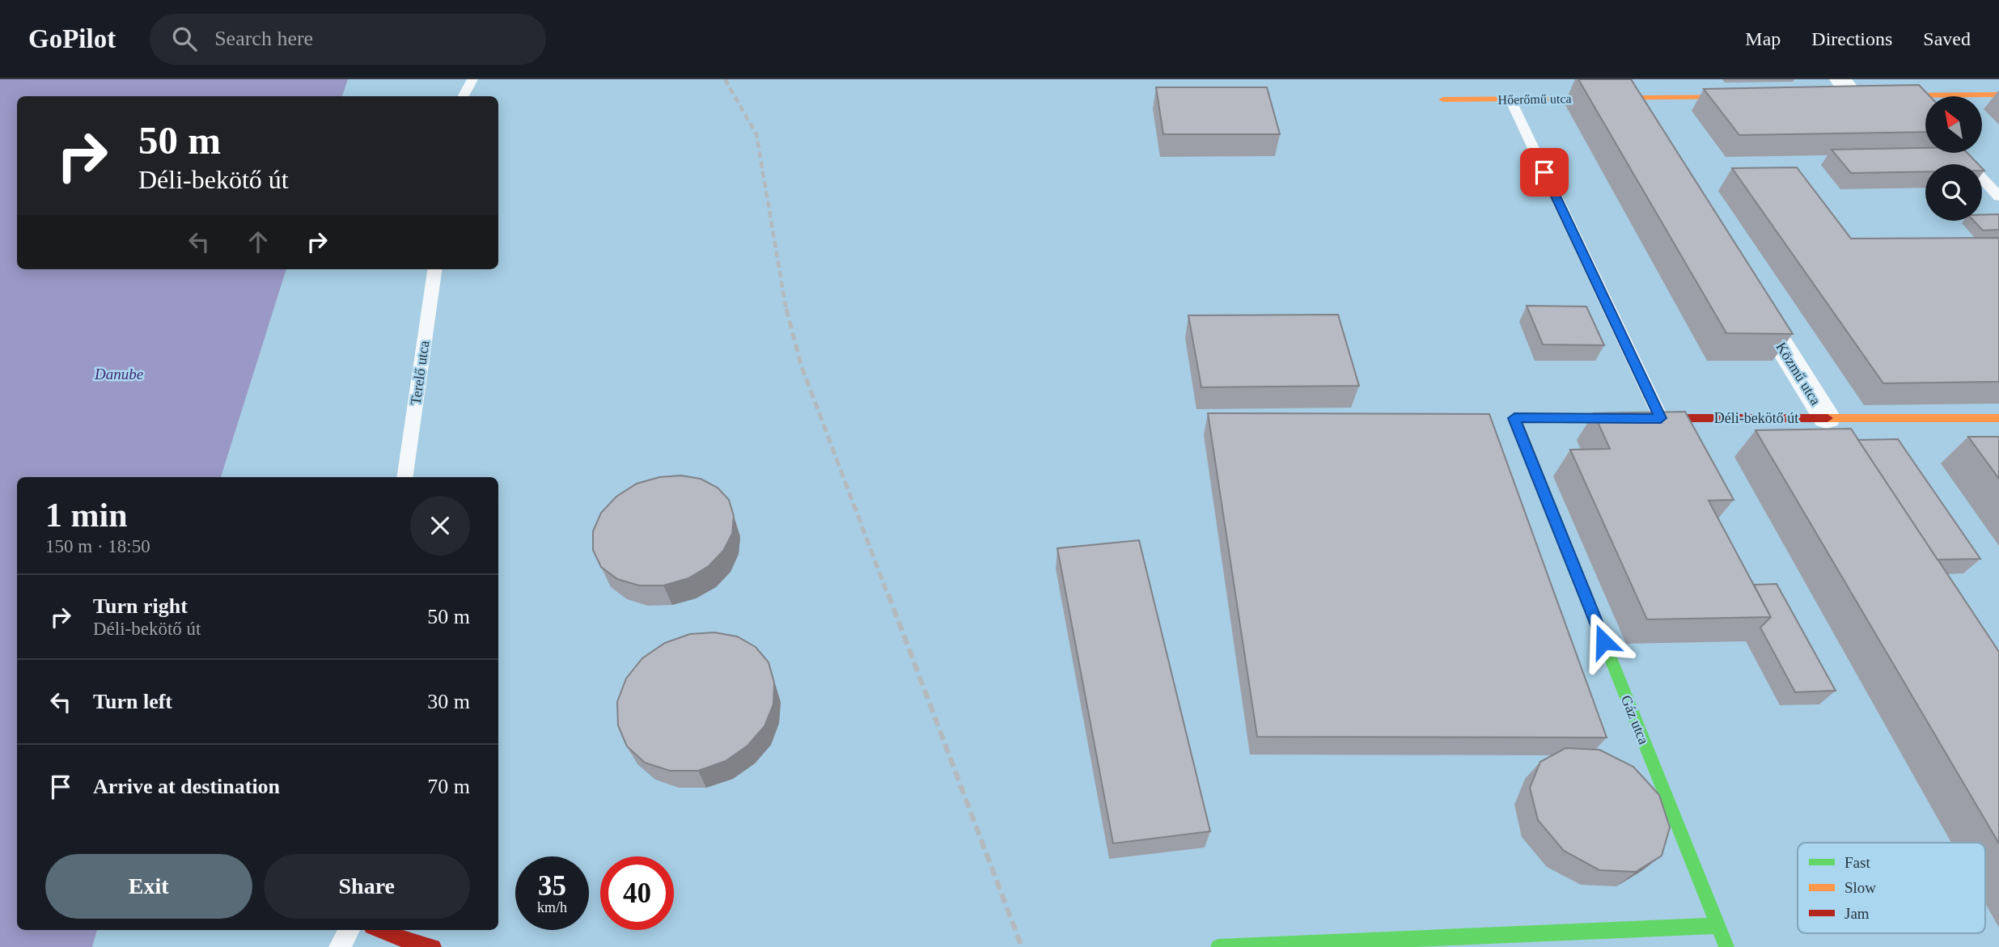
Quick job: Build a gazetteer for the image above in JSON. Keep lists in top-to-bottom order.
{
  "streets": {
    "street": [
      "Hőerőmű utca",
      "Közmű utca",
      "Déli-bekötő út",
      "Gáz utca"
    ],
    "lane": ["Terelő utca"]
  },
  "crossings": [
    ["Közmű utca", "Déli-bekötő út"],
    ["Déli-bekötő út", "Gáz utca"]
  ],
  "water": ["Danube"],
  "legend": ["Fast", "Slow", "Jam"],
  "north": "top left",
  "page": {
    "header": "GoPilot",
    "search": "Search here",
    "nav": ["Map", "Directions", "Saved"],
    "turn": ["50 m", "Déli-bekötő út"],
    "heading": ["1 min", "150 m · 18:50"],
    "list": [
      {
        "name": "Turn right",
        "note": "Déli-bekötő út",
        "value": "50 m"
      },
      {
        "name": "Turn left",
        "value": "30 m"
      },
      {
        "name": "Arrive at destination",
        "value": "70 m"
      }
    ],
    "buttons": ["Exit", "Share"],
    "speed": "35 km/h",
    "limit": "40"
  }
}
